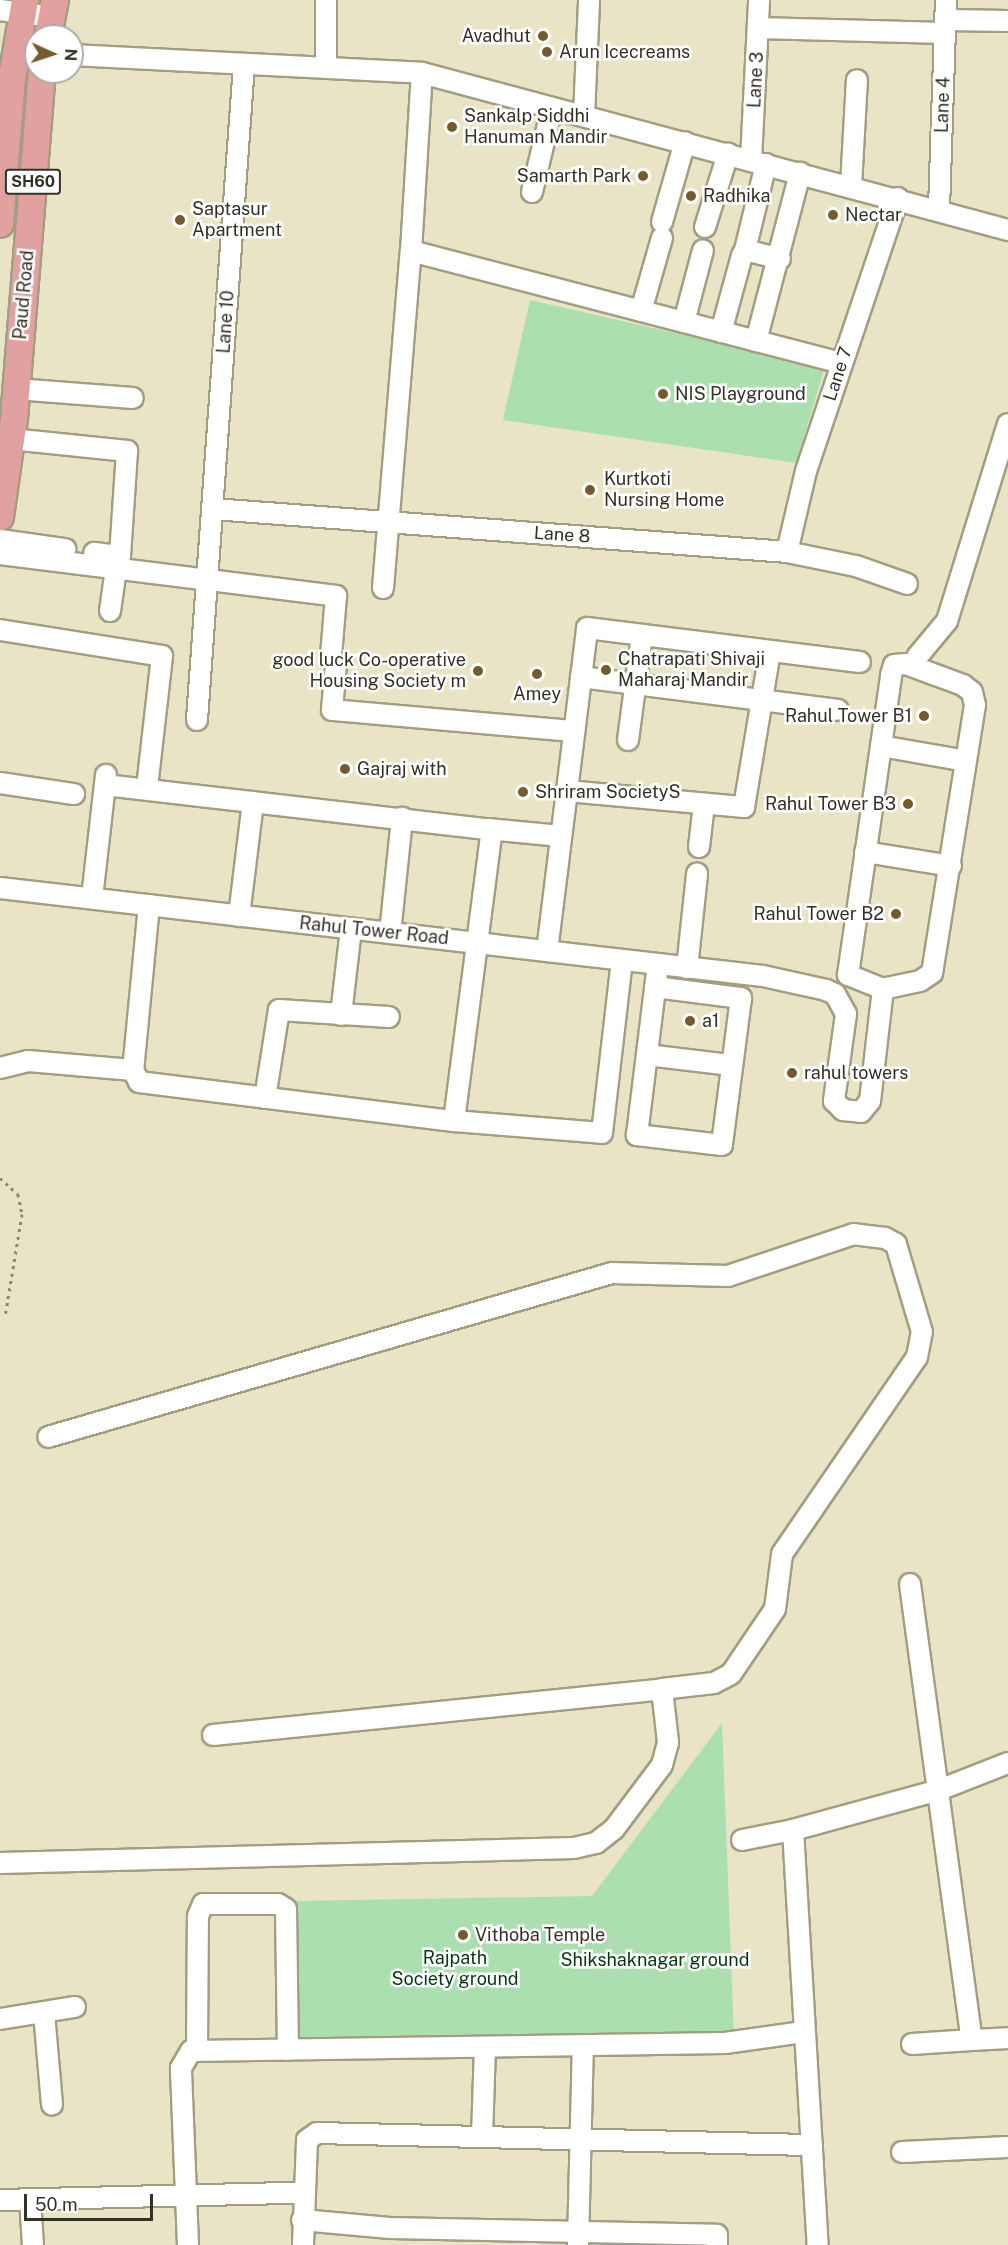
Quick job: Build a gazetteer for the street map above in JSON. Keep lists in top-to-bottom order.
{
  "streets": {
    "main road": ["SH60", "Paud Road"],
    "street": [
      "Lane 3",
      "Lane 4",
      "Lane 10",
      "Lane 7",
      "Lane 8",
      "Rahul Tower Road"
    ]
  },
  "crossings": [
    ["Lane 10", "Lane 8"],
    ["Lane 7", "Lane 8"]
  ],
  "parks": ["Rajpath Society ground", "Shikshaknagar ground"],
  "places": [
    "Avadhut",
    "Arun Icecreams",
    "Sankalp Siddhi Hanuman Mandir",
    "Samarth Park",
    "Radhika",
    "Nectar",
    "Saptasur Apartment",
    "NIS Playground",
    "Kurtkoti Nursing Home",
    "Chatrapati Shivaji Maharaj Mandir",
    "good luck Co-operative Housing Society m",
    "Amey",
    "Rahul Tower B1",
    "Gajraj with",
    "Shriram SocietyS",
    "Rahul Tower B3",
    "Rahul Tower B2",
    "a1",
    "rahul towers",
    "Vithoba Temple"
  ],
  "scale_bar": "50 m",
  "north": "right"
}
